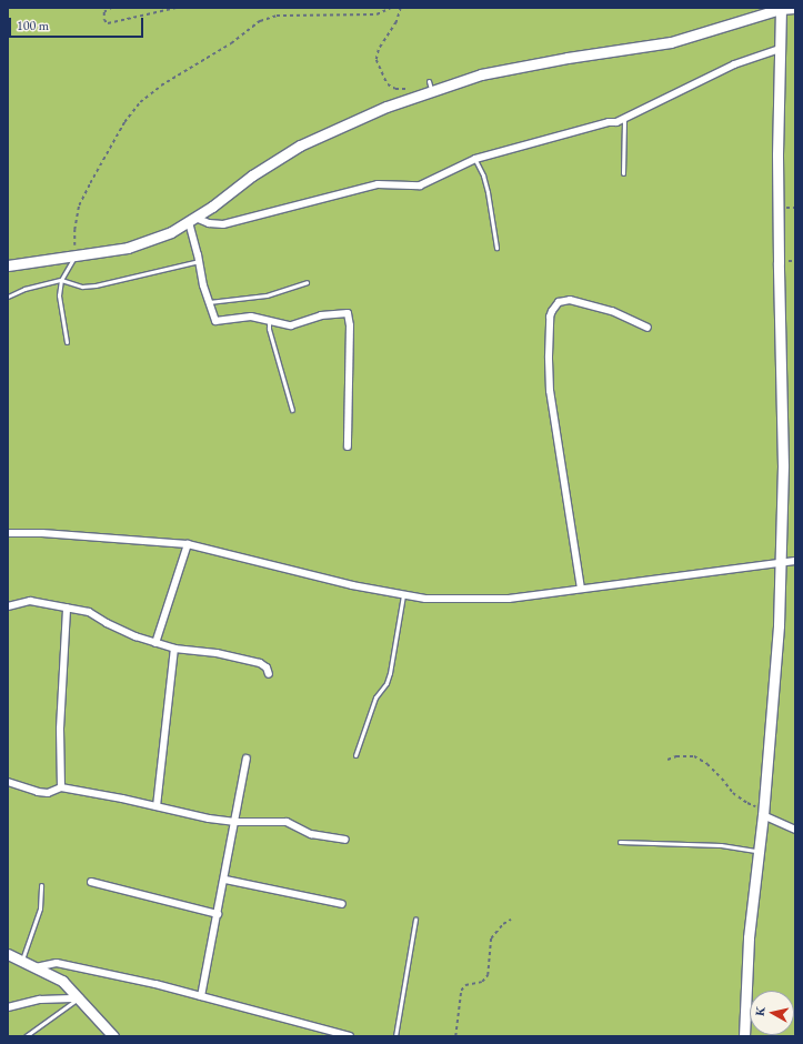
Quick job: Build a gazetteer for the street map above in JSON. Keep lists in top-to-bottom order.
{
  "scale_bar": "100 m",
  "north": "left"
}
